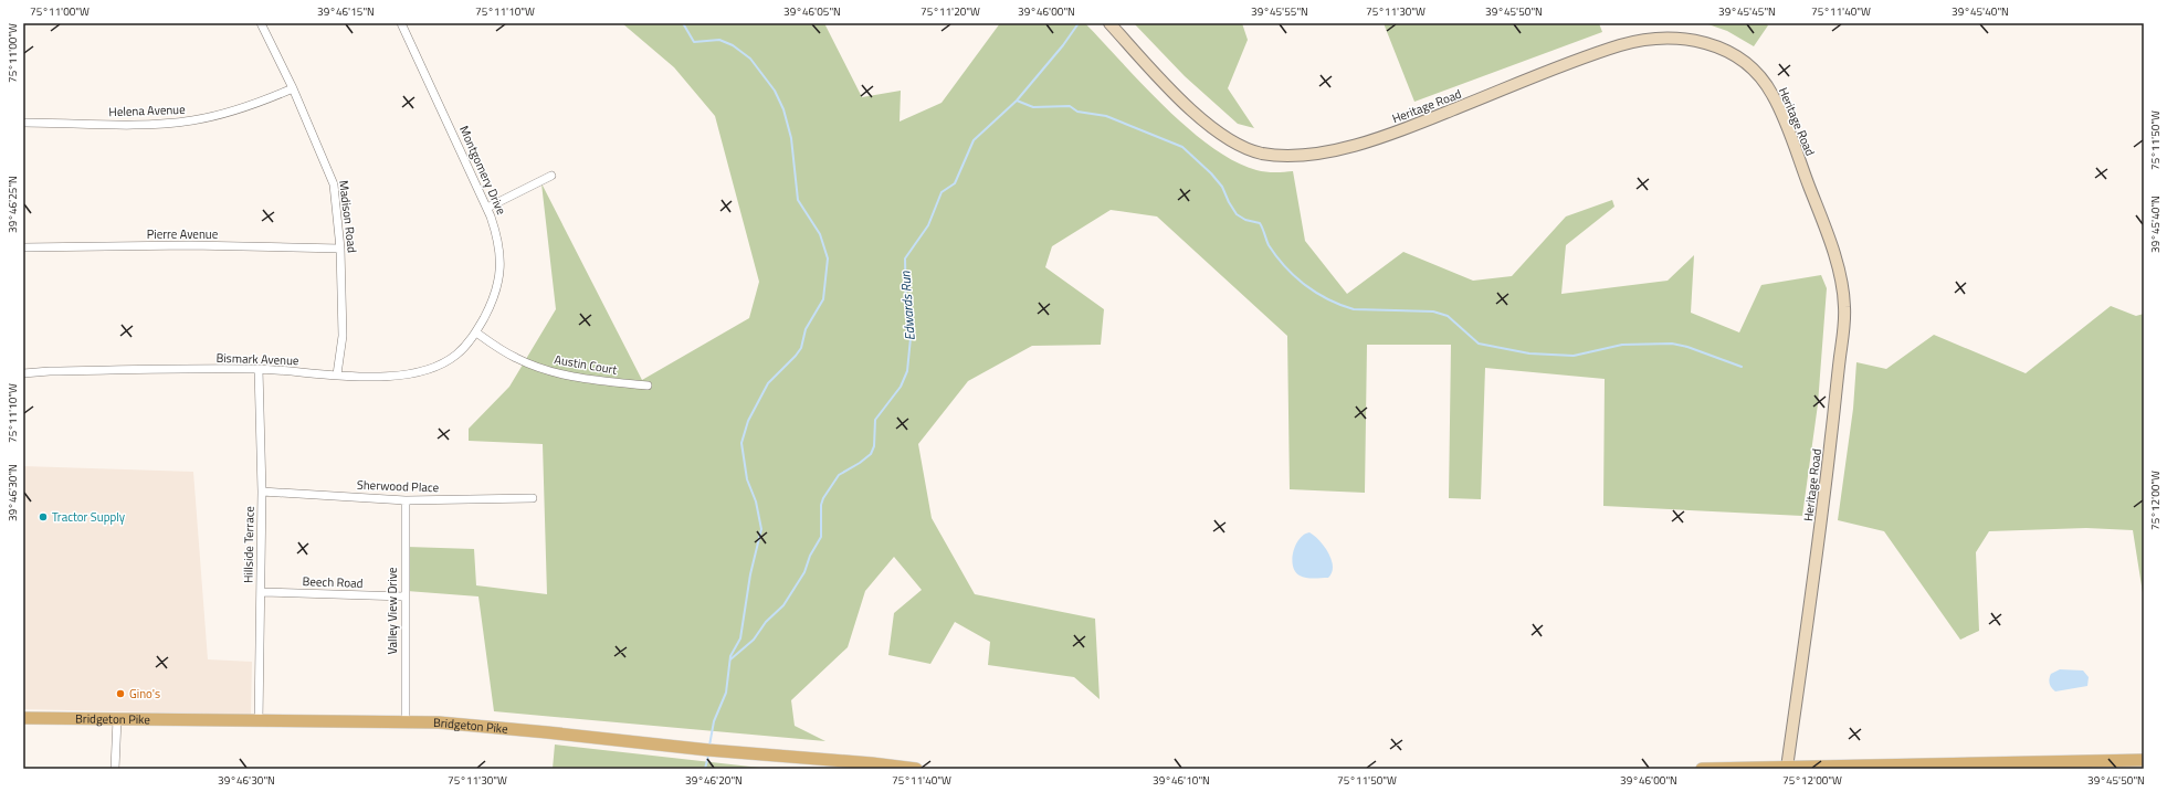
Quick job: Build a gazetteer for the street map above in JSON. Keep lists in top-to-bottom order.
{
  "streets": {
    "main road": ["Bridgeton Pike"],
    "street": [
      "Heritage Road",
      "Helena Avenue",
      "Montgomery Drive",
      "Madison Road",
      "Pierre Avenue",
      "Bismark Avenue",
      "Austin Court",
      "Sherwood Place",
      "Hillside Terrace",
      "Beech Road",
      "Valley View Drive"
    ]
  },
  "crossings": [
    ["Helena Avenue", "Madison Road"],
    ["Montgomery Drive", "Bismark Avenue"],
    ["Montgomery Drive", "Austin Court"],
    ["Madison Road", "Pierre Avenue"],
    ["Madison Road", "Bismark Avenue"],
    ["Bismark Avenue", "Austin Court"],
    ["Bismark Avenue", "Hillside Terrace"],
    ["Sherwood Place", "Hillside Terrace"],
    ["Sherwood Place", "Valley View Drive"],
    ["Hillside Terrace", "Beech Road"],
    ["Hillside Terrace", "Bridgeton Pike"],
    ["Beech Road", "Valley View Drive"],
    ["Valley View Drive", "Bridgeton Pike"]
  ],
  "water": ["Edwards Run"],
  "places": ["Tractor Supply", "Gino's"],
  "coordinates": [
    "75°11'00\"W",
    "39°46'15\"N",
    "75°11'10\"W",
    "39°46'05\"N",
    "75°11'20\"W",
    "39°46'00\"N",
    "39°45'55\"N",
    "75°11'30\"W",
    "39°45'50\"N",
    "39°45'45\"N",
    "75°11'40\"W",
    "39°45'40\"N",
    "75°11'50\"W",
    "39°46'25\"N",
    "39°46'30\"N",
    "75°12'00\"W",
    "39°46'20\"N",
    "39°46'10\"N"
  ]
}
